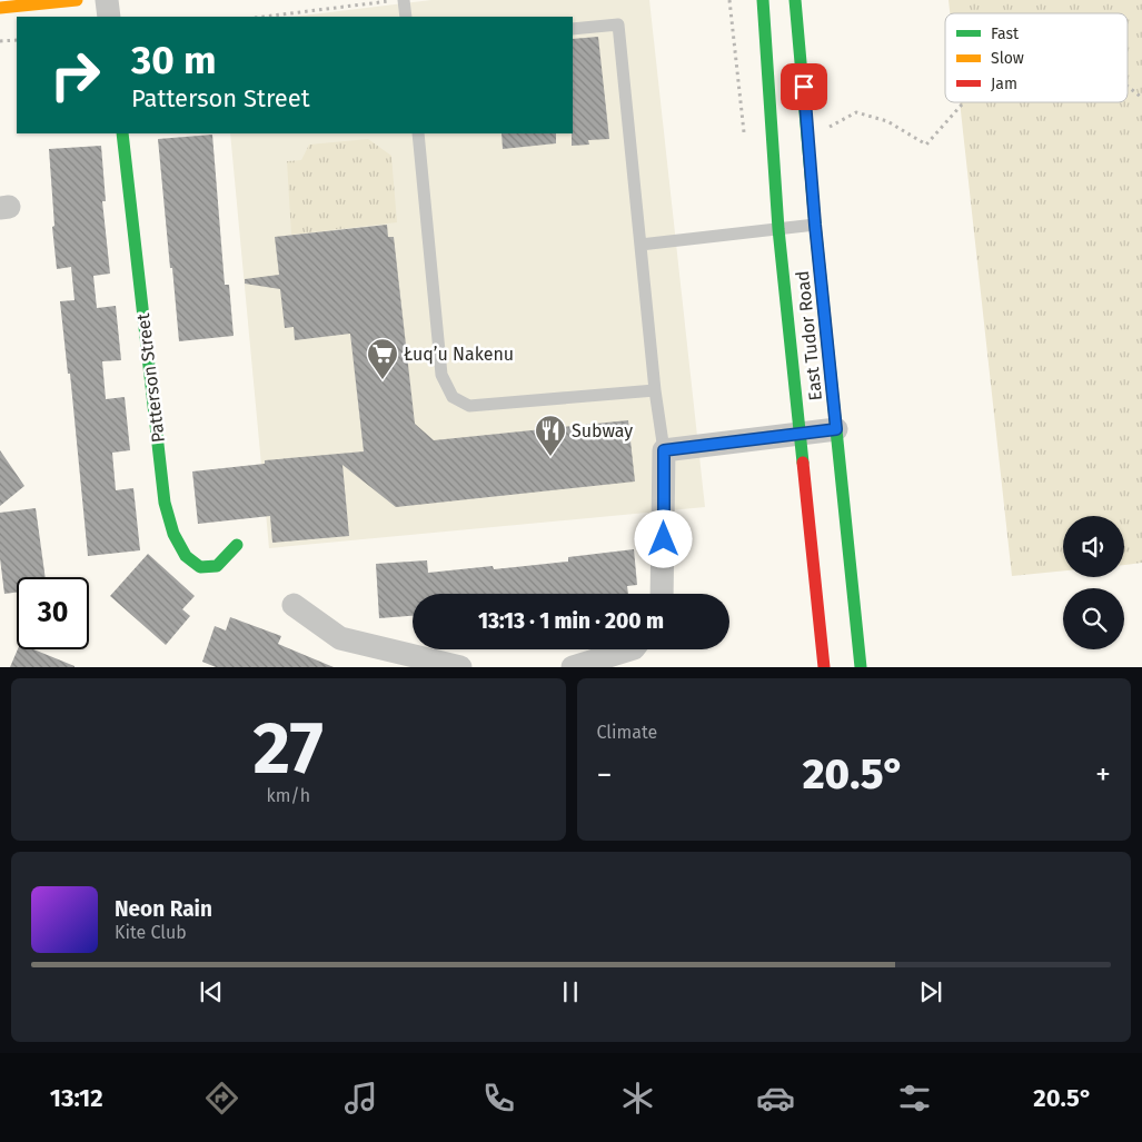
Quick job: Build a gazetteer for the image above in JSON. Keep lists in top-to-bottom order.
{
  "streets": {
    "main road": ["East Tudor Road", "Patterson Street"]
  },
  "places": {
    "supermarket": ["Łuq’u Nakenu"],
    "restaurant": ["Subway"]
  },
  "legend": ["Fast", "Slow", "Jam"],
  "page": {
    "turn": ["30 m", "Patterson Street"],
    "limit": "30",
    "trip": "13:13 · 1 min · 200 m",
    "tile": [
      ["27", "km/h"],
      "Climate"
    ],
    "heat": ["−", "20.5°", "+"],
    "song": ["Neon Rain", "Kite Club"],
    "tabs": ["13:12", "20.5°"]
  }
}
